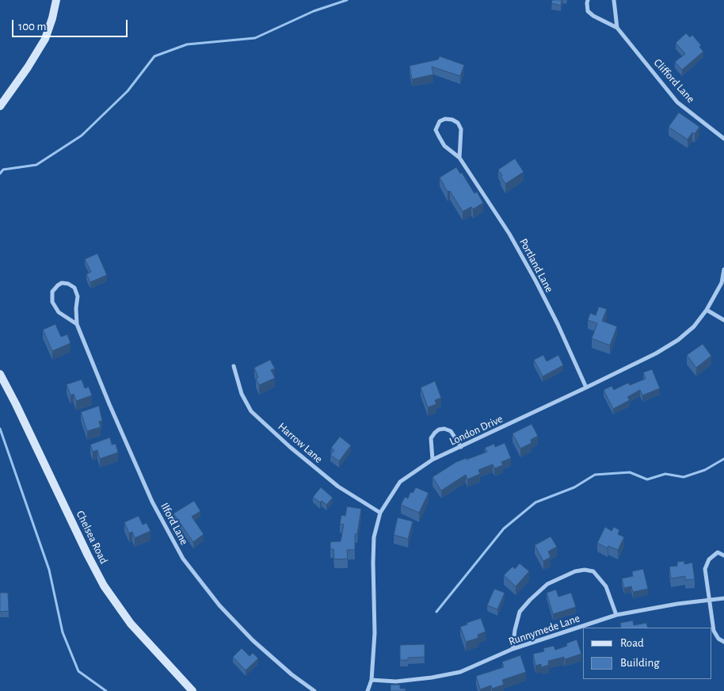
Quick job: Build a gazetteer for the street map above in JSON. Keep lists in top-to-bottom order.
{
  "streets": {
    "street": [
      "Clifford Lane",
      "Portland Lane",
      "London Drive",
      "Harrow Lane",
      "Ilford Lane",
      "Chelsea Road",
      "Runnymede Lane"
    ]
  },
  "crossings": [
    ["Portland Lane", "London Drive"],
    ["London Drive", "Harrow Lane"],
    ["London Drive", "Runnymede Lane"]
  ],
  "legend": ["Road", "Building"],
  "scale_bar": "100 m"
}
